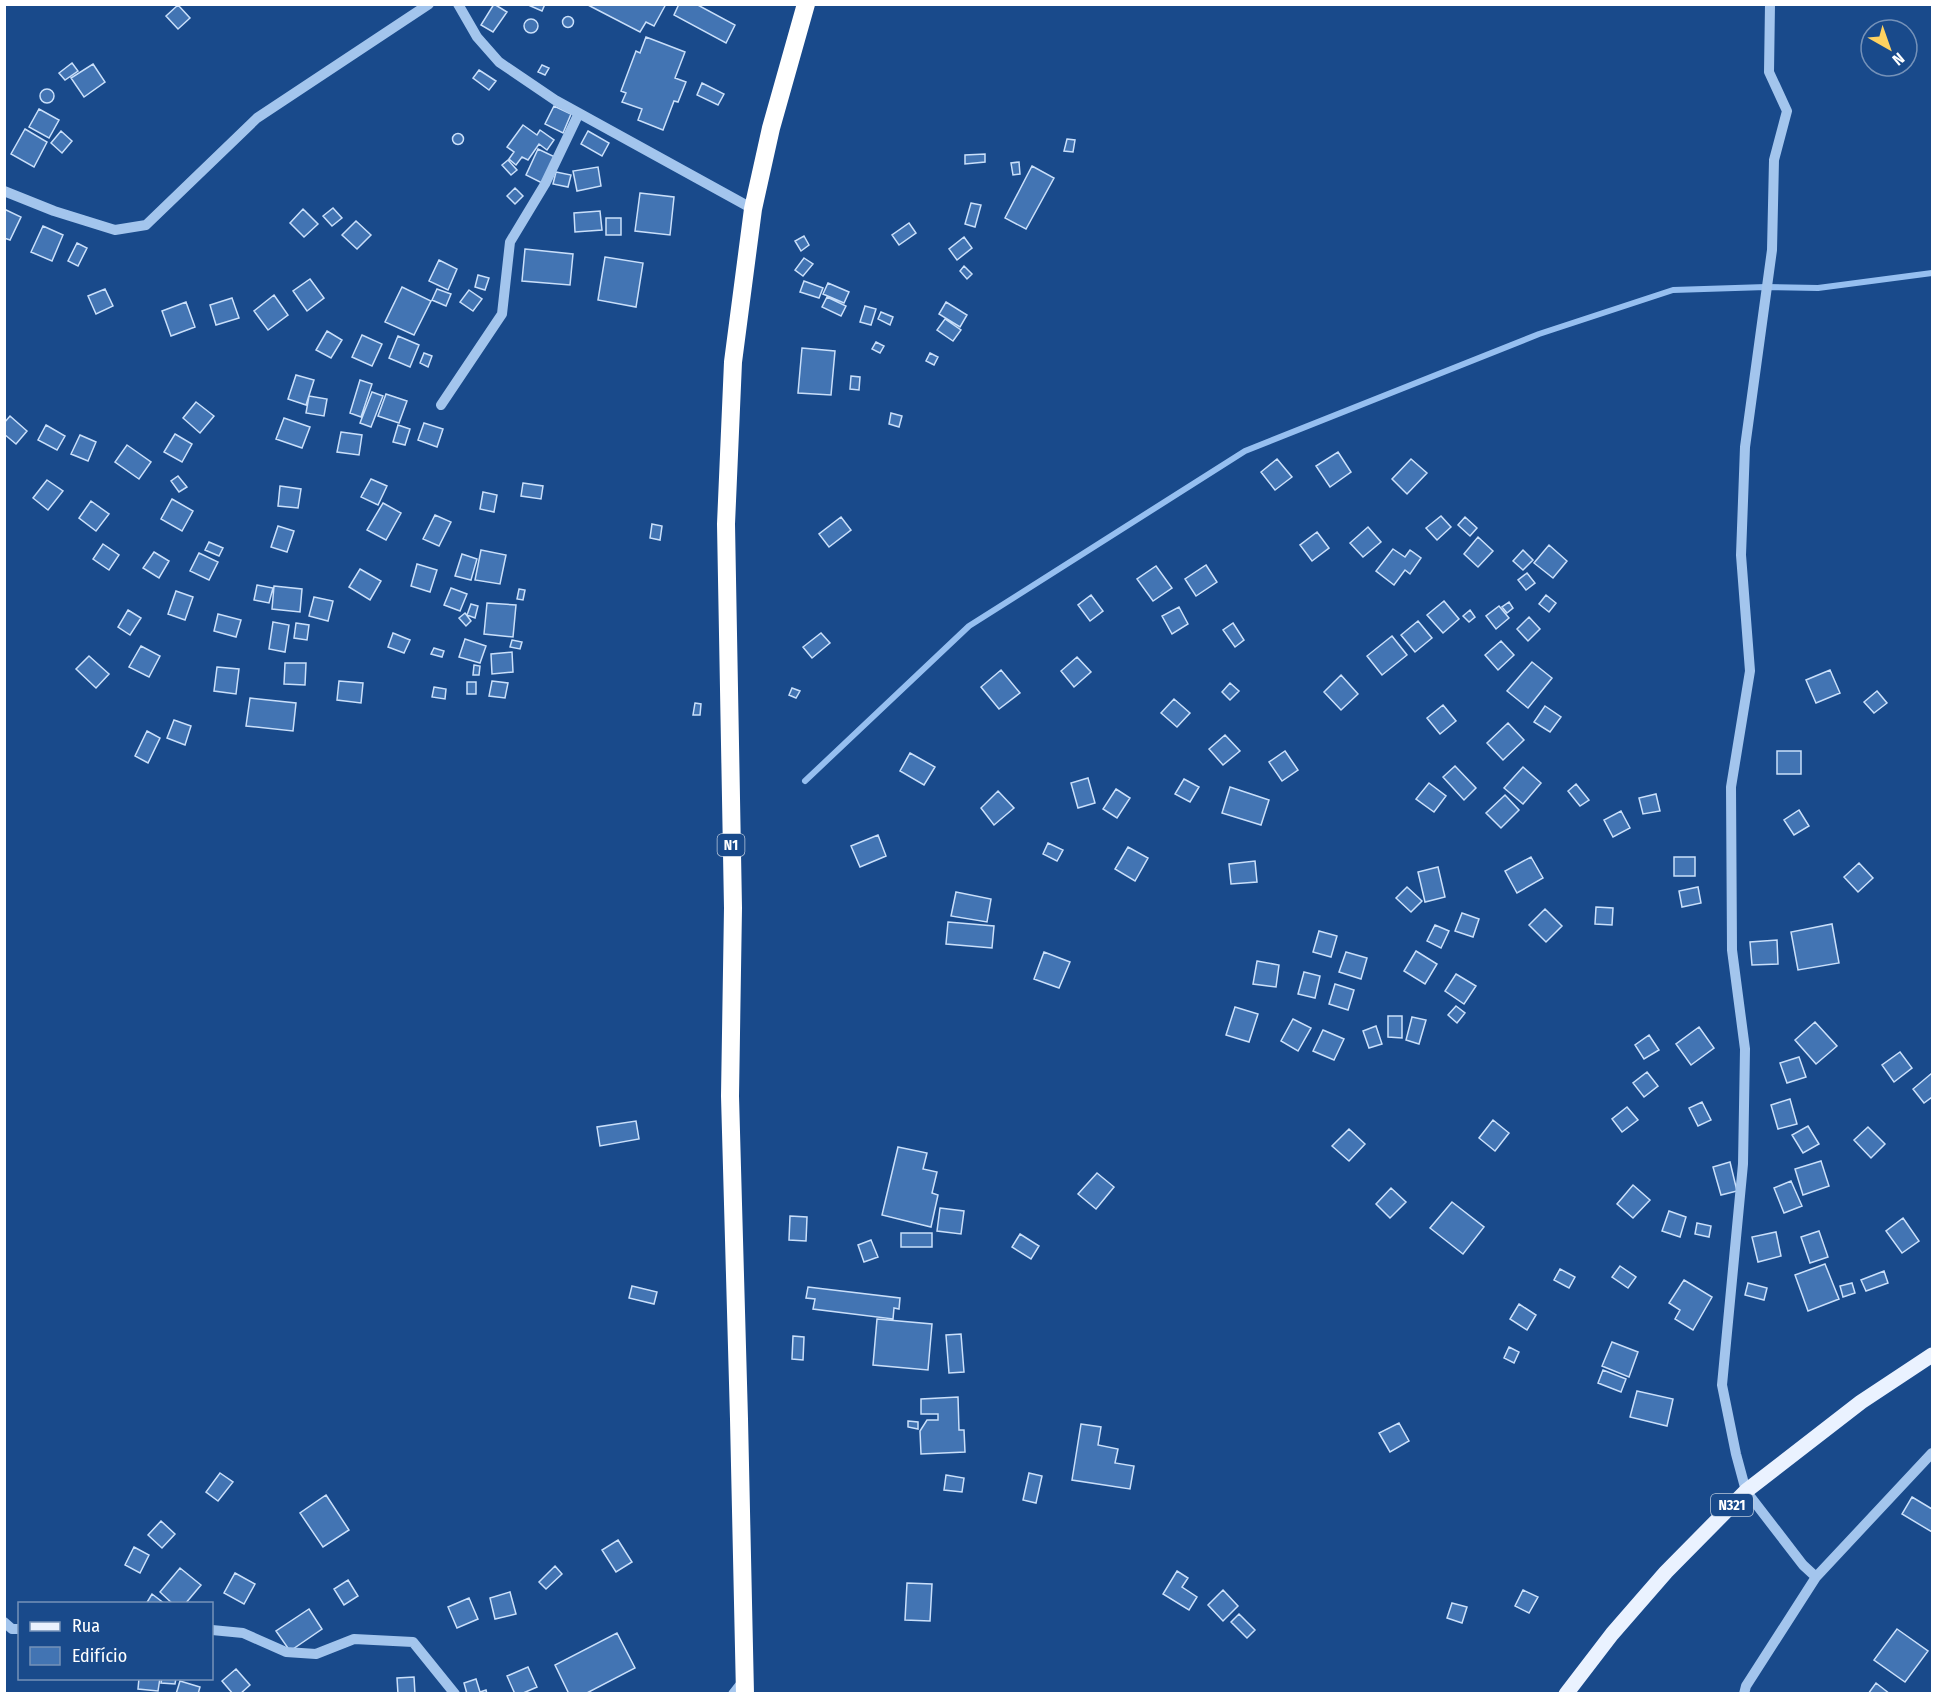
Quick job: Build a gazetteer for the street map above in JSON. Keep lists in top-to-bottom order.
{
  "streets": {
    "highway": ["N1"],
    "main road": ["N321"]
  },
  "legend": ["Rua", "Edifício"],
  "north": "bottom right"
}
